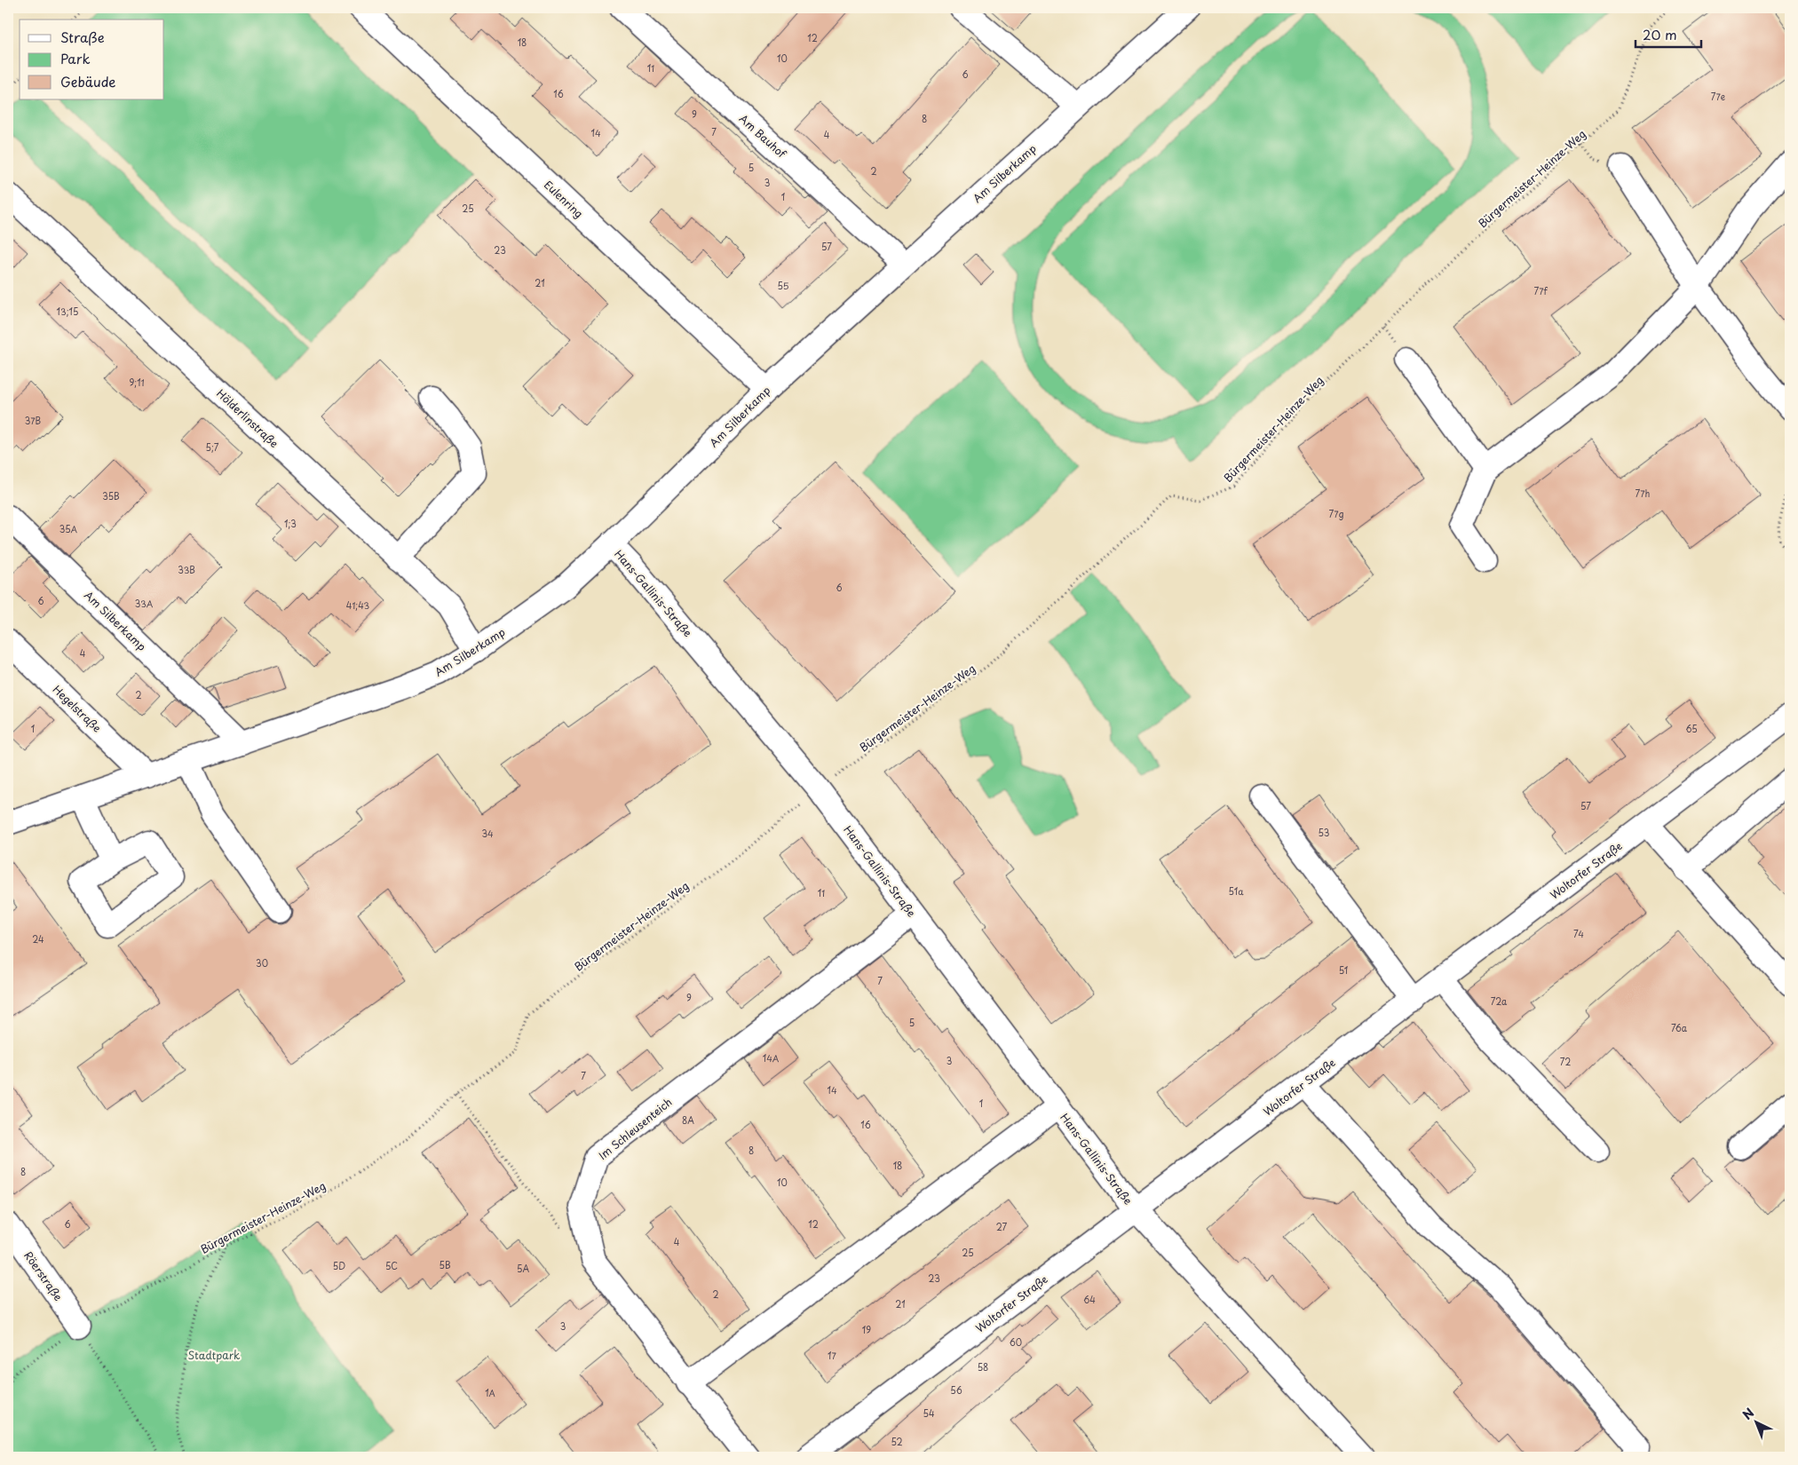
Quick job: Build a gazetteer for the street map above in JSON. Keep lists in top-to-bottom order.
{
  "streets": {
    "street": [
      "Am Bauhof",
      "Am Silberkamp",
      "Eulenring",
      "Hölderlinstraße",
      "Hans-Gallinis-Straße",
      "Hegelstraße",
      "Woltorfer Straße",
      "Im Schleusenteich",
      "Röerstraße"
    ],
    "path": ["Bürgermeister-Heinze-Weg"]
  },
  "crossings": [
    ["Am Bauhof", "Am Silberkamp"],
    ["Am Silberkamp", "Eulenring"],
    ["Am Silberkamp", "Hölderlinstraße"],
    ["Am Silberkamp", "Hans-Gallinis-Straße"],
    ["Am Silberkamp", "Hegelstraße"],
    ["Bürgermeister-Heinze-Weg", "Hans-Gallinis-Straße"],
    ["Bürgermeister-Heinze-Weg", "Röerstraße"],
    ["Hans-Gallinis-Straße", "Woltorfer Straße"],
    ["Hans-Gallinis-Straße", "Im Schleusenteich"]
  ],
  "parks": ["Stadtpark"],
  "house_numbers": [
    "12",
    "18",
    "10",
    "11",
    "6",
    "16",
    "77e",
    "9",
    "8",
    "7",
    "14",
    "4",
    "5",
    "2",
    "3",
    "1",
    "25",
    "57",
    "23",
    "21",
    "55",
    "77f",
    "13;15",
    "9;11",
    "37B",
    "5;7",
    "77h",
    "35B",
    "77g",
    "1;3",
    "35A",
    "33B",
    "6",
    "6",
    "33A",
    "41;43",
    "4",
    "2",
    "1",
    "65",
    "57",
    "53",
    "34",
    "51a",
    "11",
    "74",
    "24",
    "30",
    "51",
    "7",
    "9",
    "72a",
    "5",
    "76a",
    "14A",
    "3",
    "72",
    "7",
    "14",
    "1",
    "8A",
    "16",
    "8",
    "18",
    "8",
    "10",
    "6",
    "12",
    "27",
    "4",
    "25",
    "5B",
    "5D",
    "5C",
    "5A",
    "23",
    "2",
    "64",
    "21",
    "3",
    "19",
    "60",
    "17",
    "58",
    "56",
    "1A",
    "54",
    "52"
  ],
  "legend": ["Straße", "Park", "Gebäude"],
  "scale_bar": "20 m",
  "north": "top left"
}
